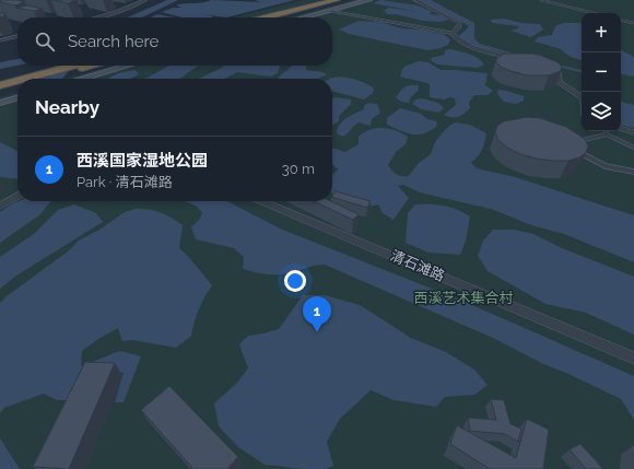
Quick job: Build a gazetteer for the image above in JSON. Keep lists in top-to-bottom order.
{
  "streets": {
    "street": ["清石滩路"]
  },
  "parks": ["西溪艺术集合村"],
  "page": {
    "map_buttons": ["+", "−"],
    "search": "Search here",
    "heading": "Nearby",
    "list": [
      {
        "mark": "1",
        "name": "西溪国家湿地公园",
        "note": "Park · 清石滩路",
        "value": "30 m"
      }
    ],
    "pins": "1"
  }
}
